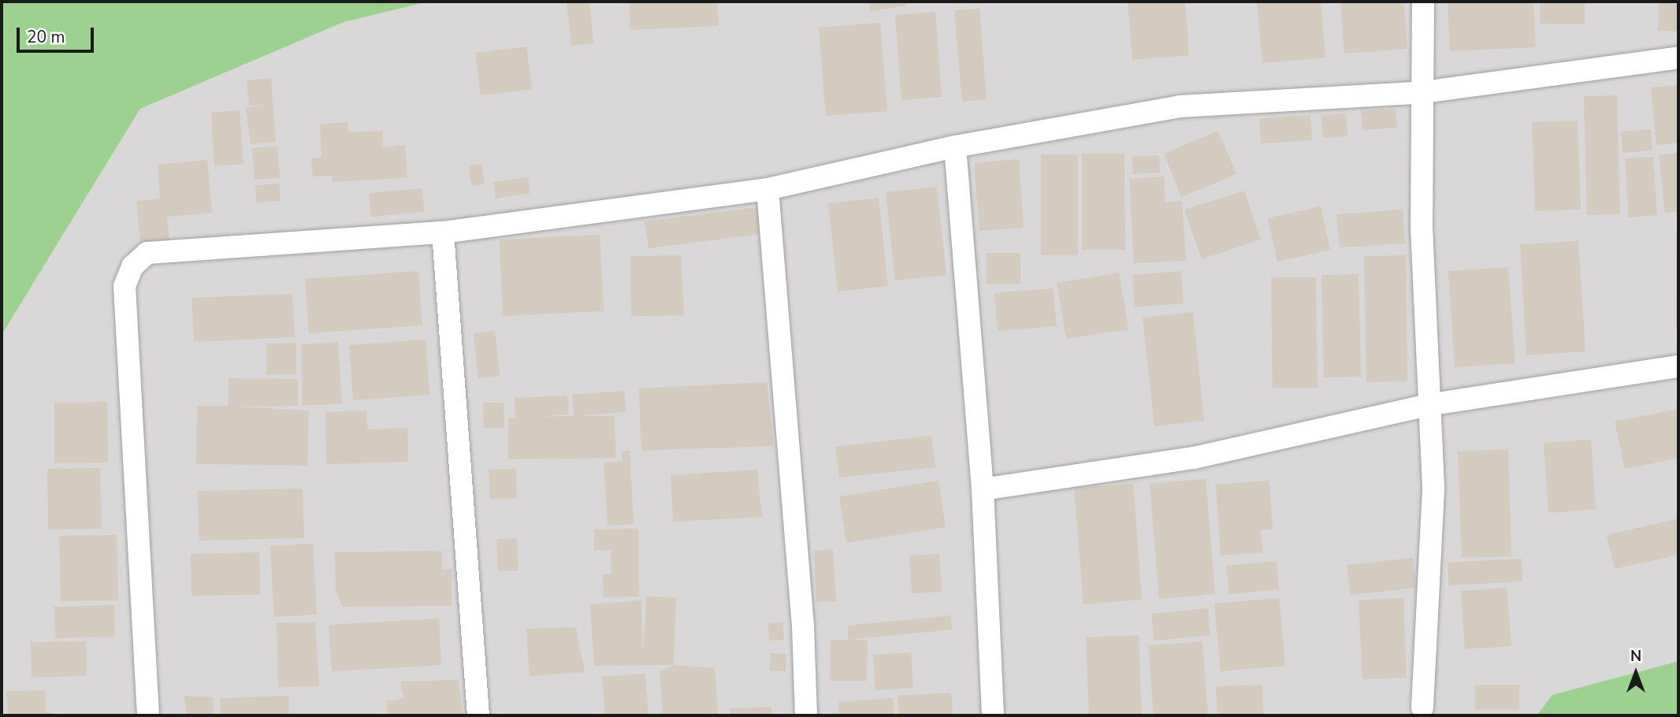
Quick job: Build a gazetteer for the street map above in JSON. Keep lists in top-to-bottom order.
{
  "scale_bar": "20 m",
  "north": "top"
}
